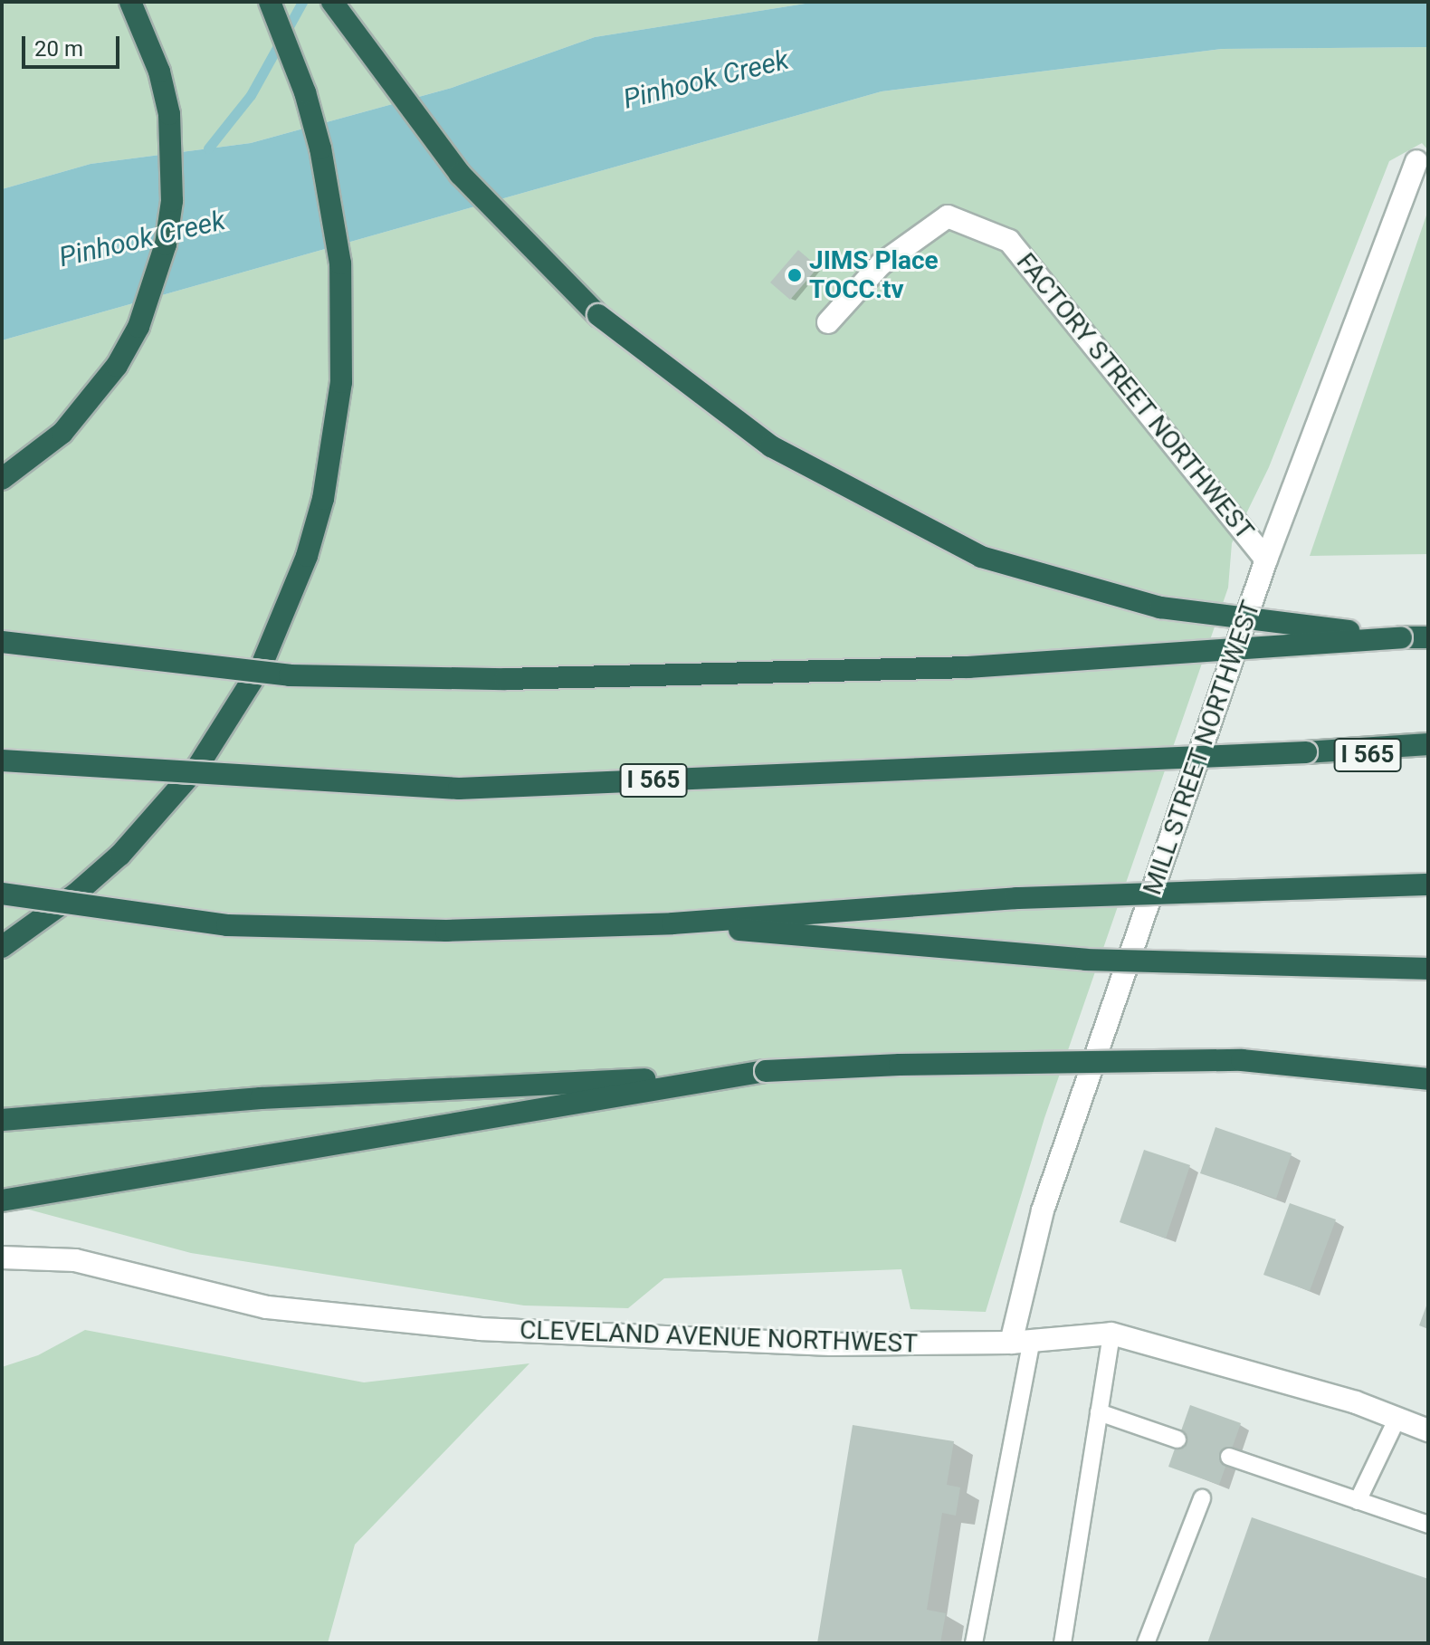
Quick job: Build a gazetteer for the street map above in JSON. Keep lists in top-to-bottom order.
{
  "streets": {
    "highway": ["I 565"],
    "street": ["FACTORY STREET NORTHWEST", "MILL STREET NORTHWEST", "CLEVELAND AVENUE NORTHWEST"]
  },
  "crossings": [
    ["FACTORY STREET NORTHWEST", "MILL STREET NORTHWEST"],
    ["MILL STREET NORTHWEST", "CLEVELAND AVENUE NORTHWEST"]
  ],
  "water": ["Pinhook Creek"],
  "places": ["JIMS Place TOCC.tv"],
  "scale_bar": "20 m"
}
